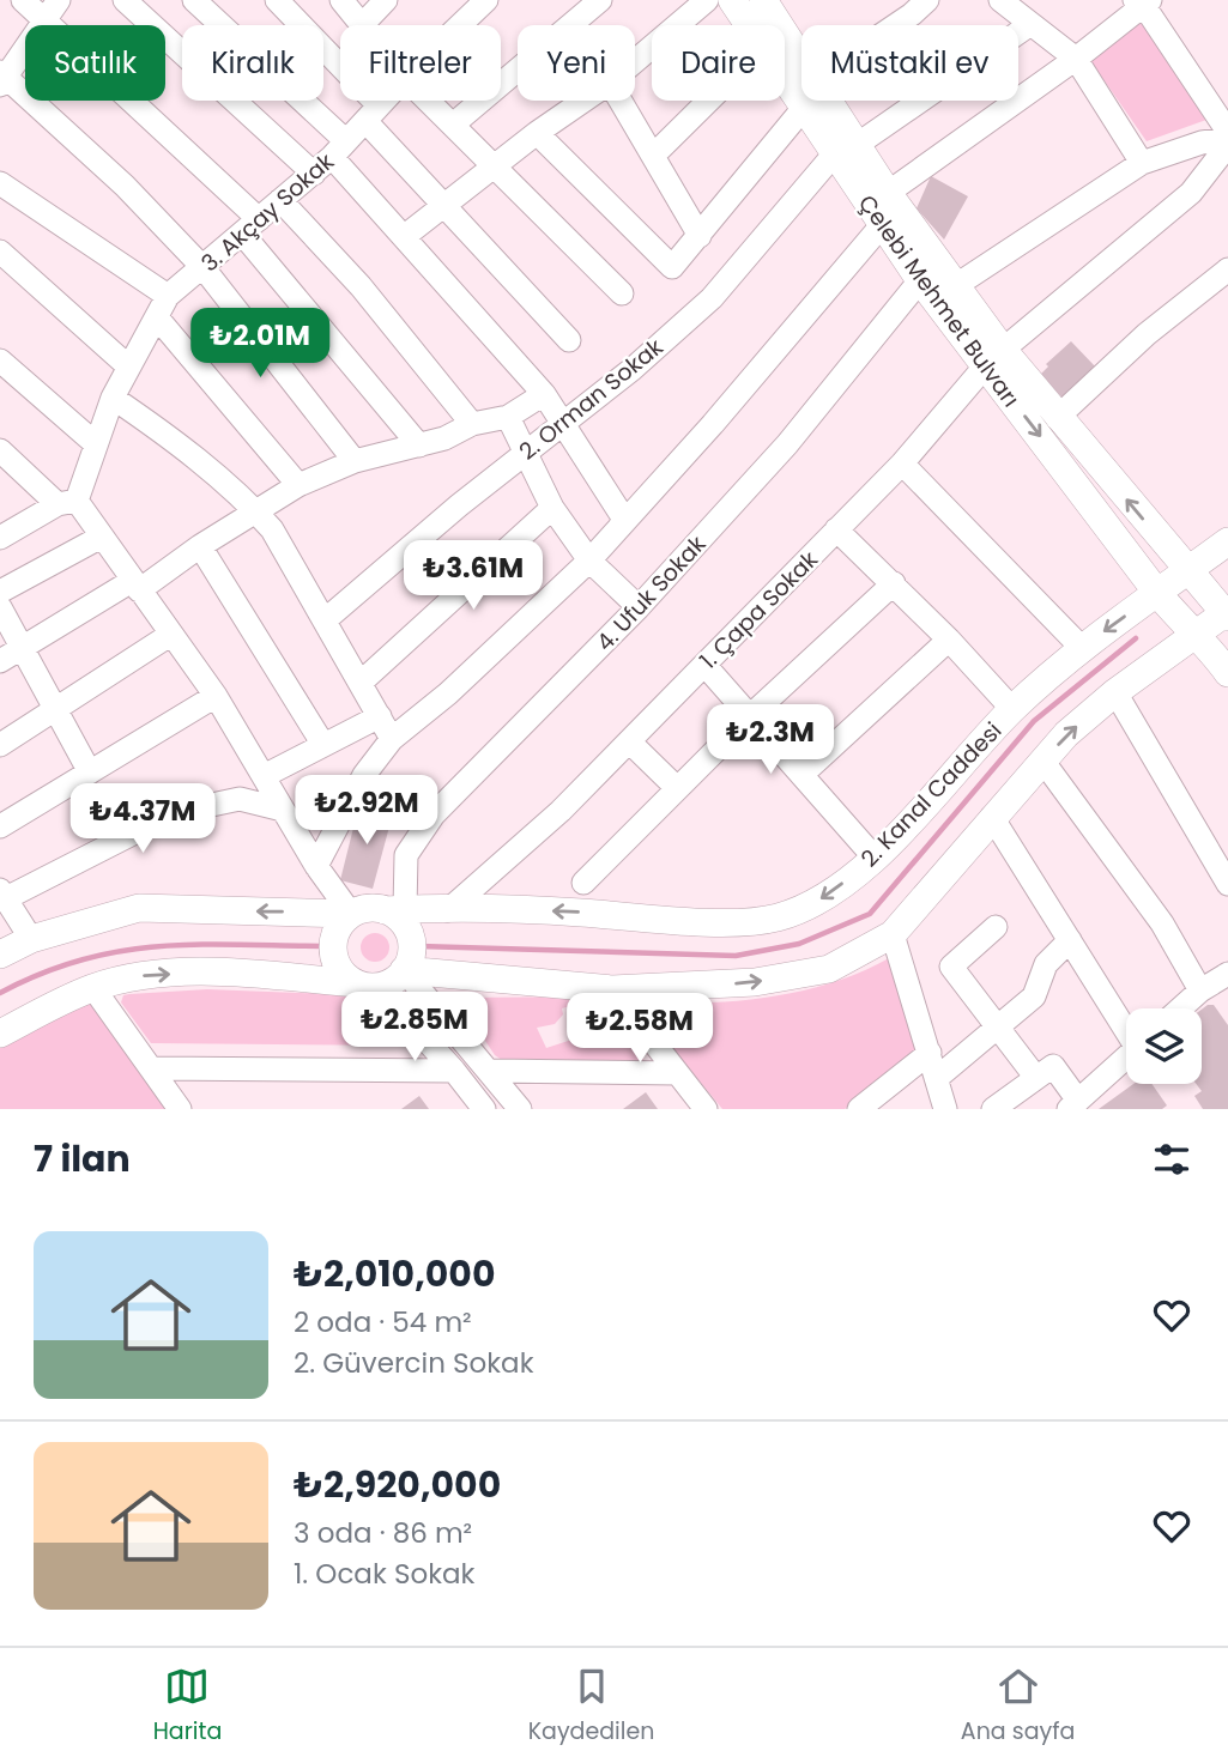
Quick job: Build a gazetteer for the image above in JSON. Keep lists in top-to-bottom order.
{
  "streets": {
    "main road": ["Çelebi Mehmet Bulvarı", "2. Kanal Caddesi"],
    "street": [
      "3. Akçay Sokak",
      "2. Orman Sokak",
      "4. Ufuk Sokak",
      "1. Çapa Sokak"
    ]
  },
  "crossings": [
    ["Çelebi Mehmet Bulvarı", "2. Orman Sokak"],
    ["Çelebi Mehmet Bulvarı", "4. Ufuk Sokak"],
    ["Çelebi Mehmet Bulvarı", "1. Çapa Sokak"],
    ["Çelebi Mehmet Bulvarı", "2. Kanal Caddesi"],
    ["4. Ufuk Sokak", "2. Kanal Caddesi"],
    ["1. Çapa Sokak", "2. Kanal Caddesi"]
  ],
  "page": {
    "chip": [
      "Satılık",
      "Kiralık",
      "Filtreler",
      "Yeni",
      "Daire",
      "Müstakil ev"
    ],
    "price": [
      "₺2.01M",
      "₺3.61M",
      "₺2.3M",
      "₺2.92M",
      "₺4.37M",
      "₺2.85M",
      "₺2.58M"
    ],
    "heading": "7 ilan",
    "list": [
      {
        "name": "₺2,010,000",
        "note": "2 oda · 54 m² · 2. Güvercin Sokak"
      },
      {
        "name": "₺2,920,000",
        "note": "3 oda · 86 m² · 1. Ocak Sokak"
      }
    ],
    "tabs": ["Harita", "Kaydedilen", "Ana sayfa"]
  }
}
